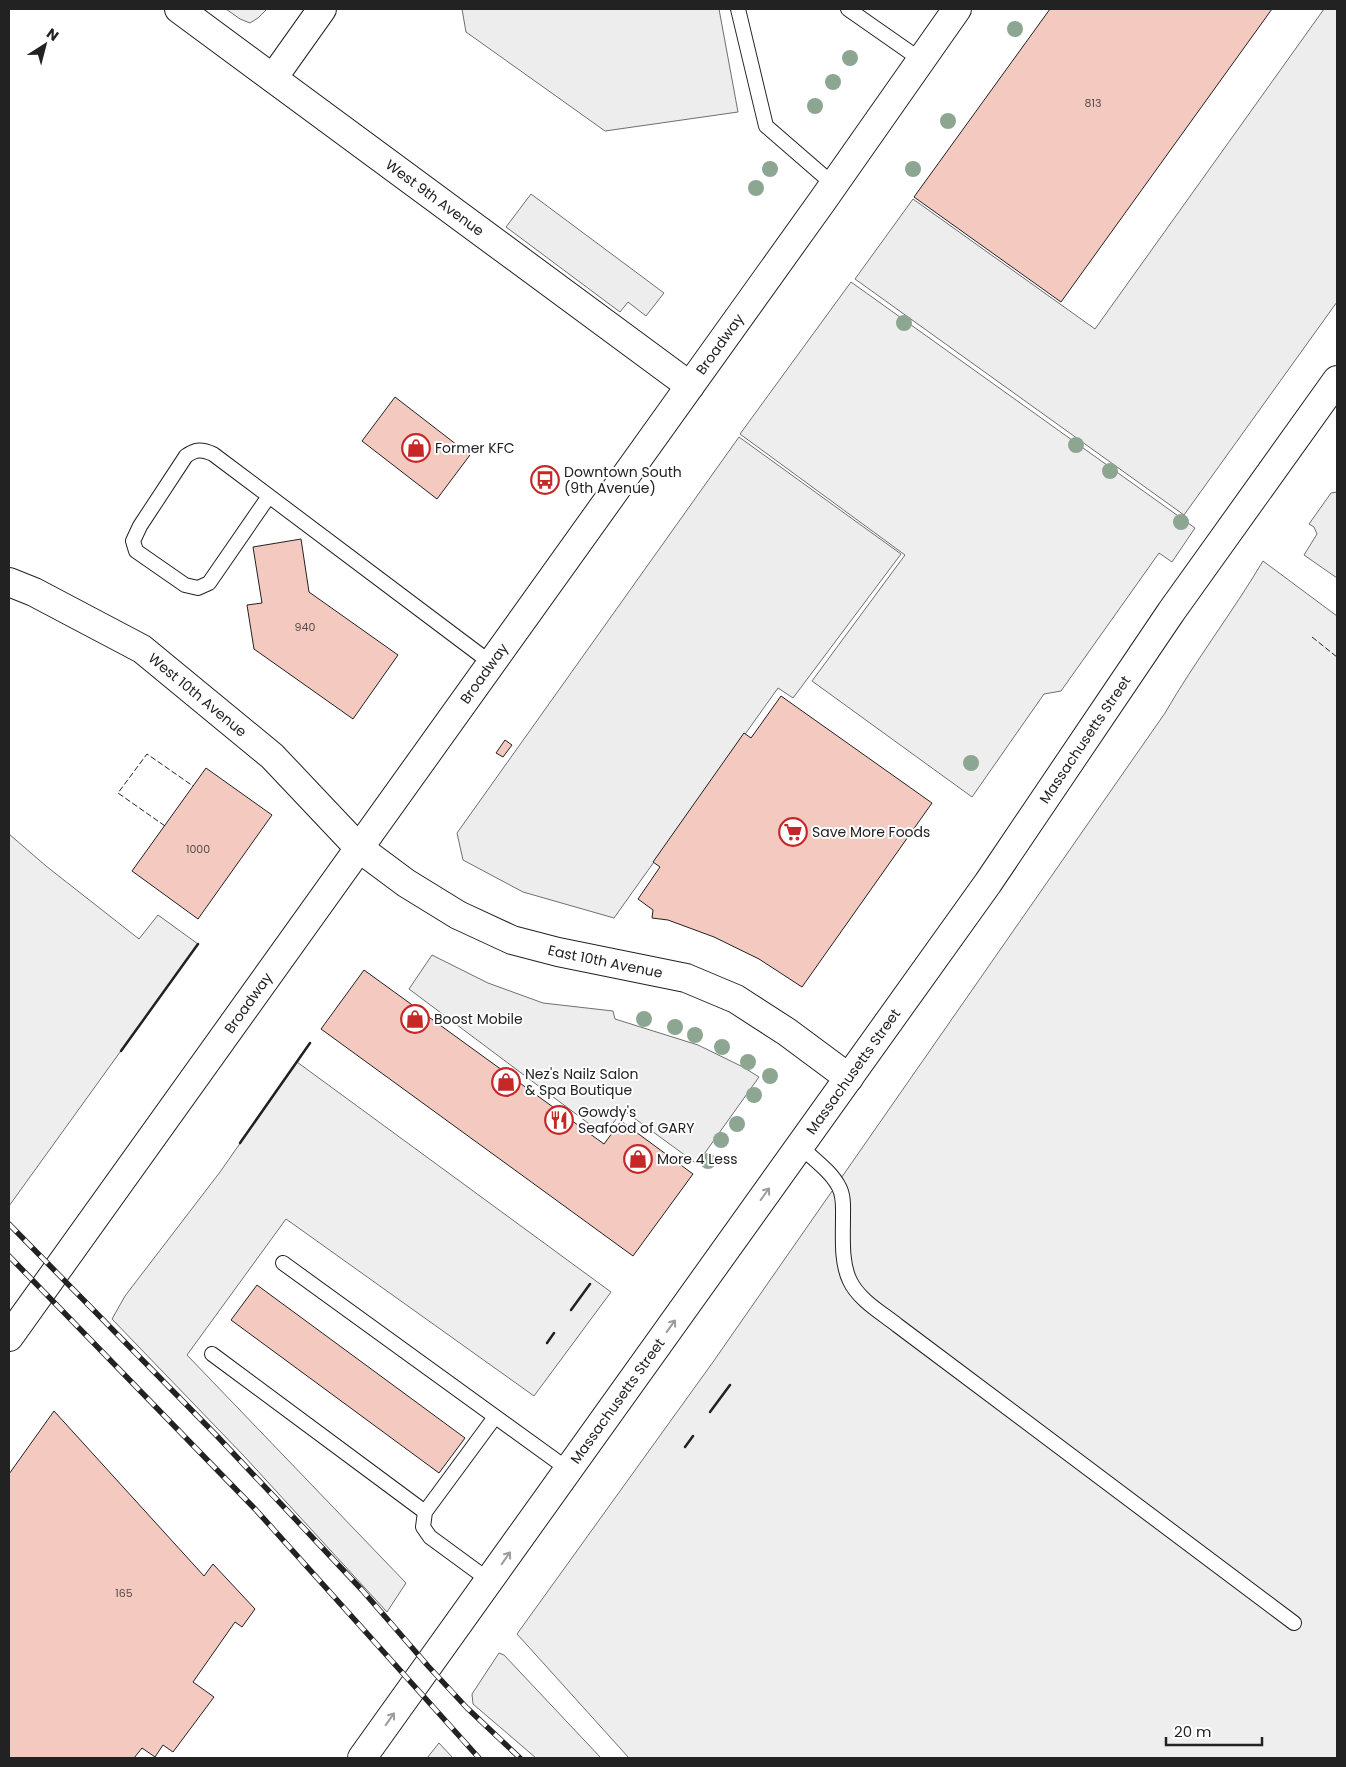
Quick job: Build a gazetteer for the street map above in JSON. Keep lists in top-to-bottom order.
{
  "streets": {
    "street": [
      "West 9th Avenue",
      "Broadway",
      "West 10th Avenue",
      "Massachusetts Street",
      "East 10th Avenue"
    ]
  },
  "crossings": [
    ["West 9th Avenue", "Broadway"],
    ["Broadway", "West 10th Avenue"],
    ["Broadway", "East 10th Avenue"],
    ["West 10th Avenue", "East 10th Avenue"],
    ["Massachusetts Street", "East 10th Avenue"]
  ],
  "one_way": ["Massachusetts Street"],
  "places": {
    "shop": [
      "Former KFC",
      "Boost Mobile",
      "Nez's Nailz Salon & Spa Boutique",
      "More 4 Less"
    ],
    "bus stop": ["Downtown South (9th Avenue)"],
    "supermarket": ["Save More Foods"],
    "restaurant": ["Gowdy's Seafood of GARY"]
  },
  "house_numbers": [
    "813",
    "940",
    "1000",
    "165"
  ],
  "scale_bar": "20 m",
  "north": "top right"
}
